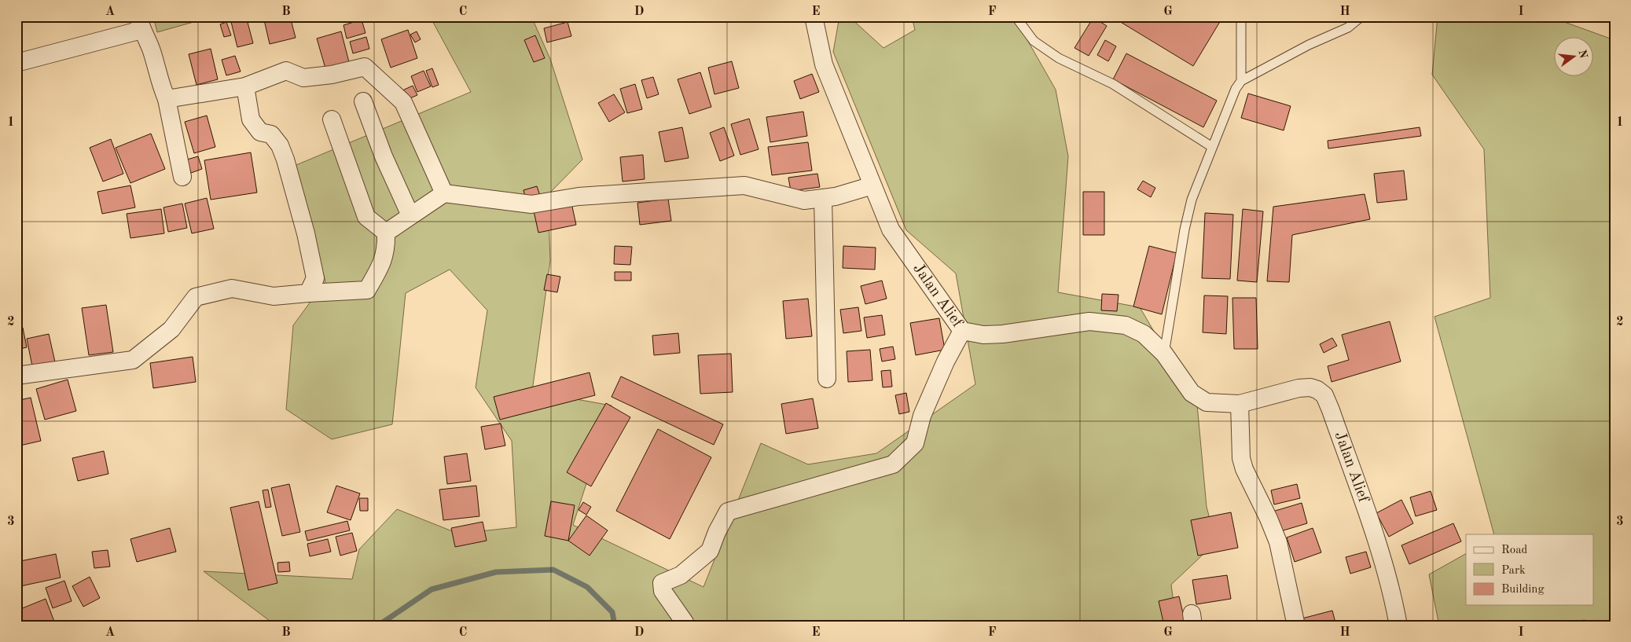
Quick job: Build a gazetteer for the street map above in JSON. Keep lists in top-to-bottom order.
{
  "streets": {
    "street": ["Jalan Alief"]
  },
  "legend": ["Road", "Park", "Building"],
  "north": "right",
  "grid": {
    "columns": [
      "A",
      "B",
      "C",
      "D",
      "E",
      "F",
      "G",
      "H",
      "I"
    ],
    "rows": ["1", "2", "3"]
  }
}
